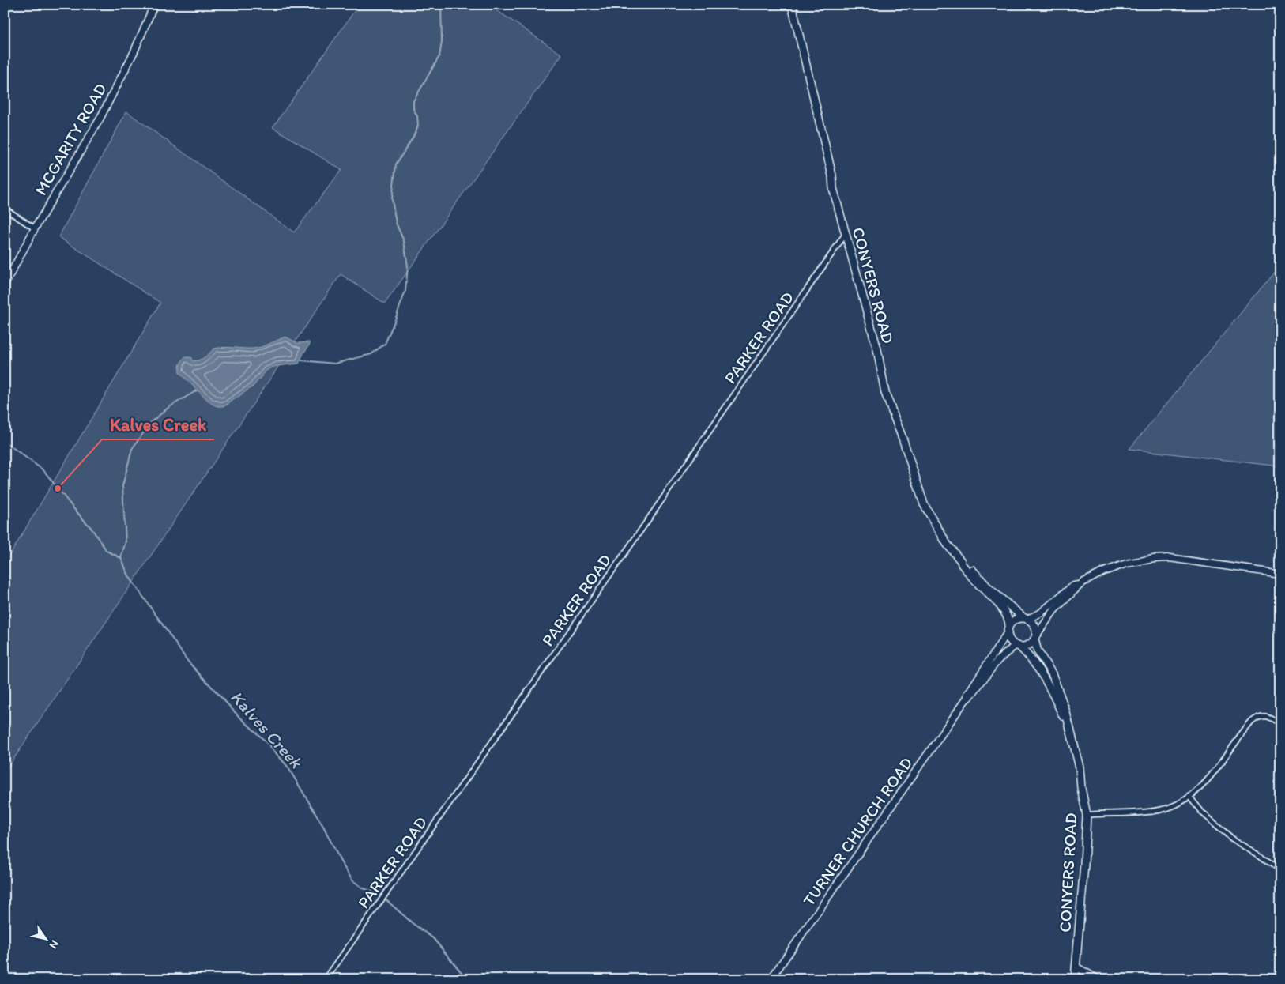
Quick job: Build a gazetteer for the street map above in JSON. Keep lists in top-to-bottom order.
{
  "streets": {
    "main road": ["CONYERS ROAD"],
    "street": ["MCGARITY ROAD", "PARKER ROAD", "TURNER CHURCH ROAD"]
  },
  "crossings": [
    ["CONYERS ROAD", "PARKER ROAD"],
    ["CONYERS ROAD", "TURNER CHURCH ROAD"]
  ],
  "water": ["Kalves Creek"],
  "places": ["Kalves Creek"],
  "north": "bottom right"
}
